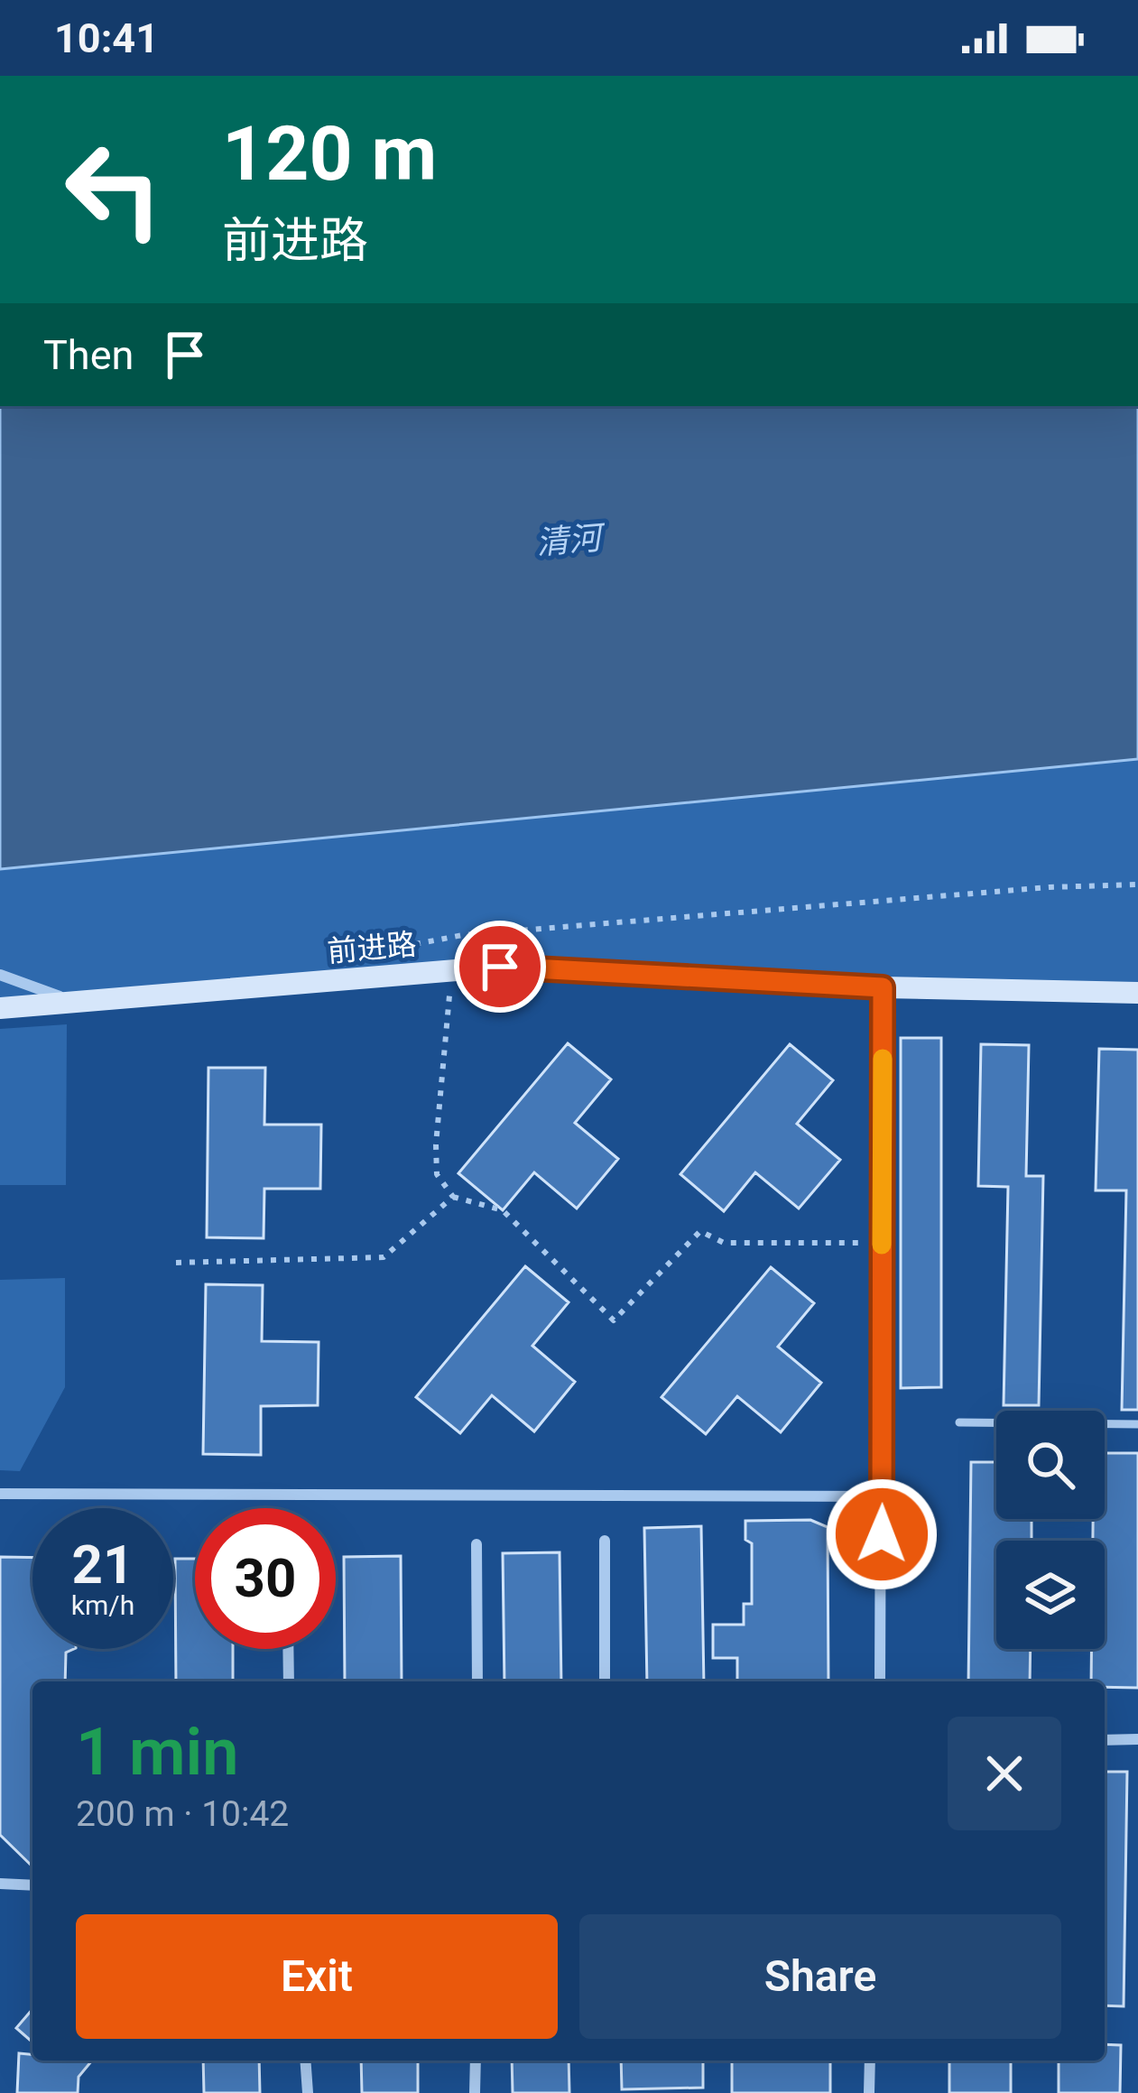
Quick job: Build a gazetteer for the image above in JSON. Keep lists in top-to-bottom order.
{
  "streets": {
    "street": ["前进路"]
  },
  "water": ["清河"],
  "page": {
    "status": "10:41",
    "turn": ["120 m", "前进路"],
    "then": "Then",
    "speed": "21 km/h",
    "limit": "30",
    "heading": ["1 min", "200 m · 10:42"],
    "buttons": ["Exit", "Share"]
  }
}
